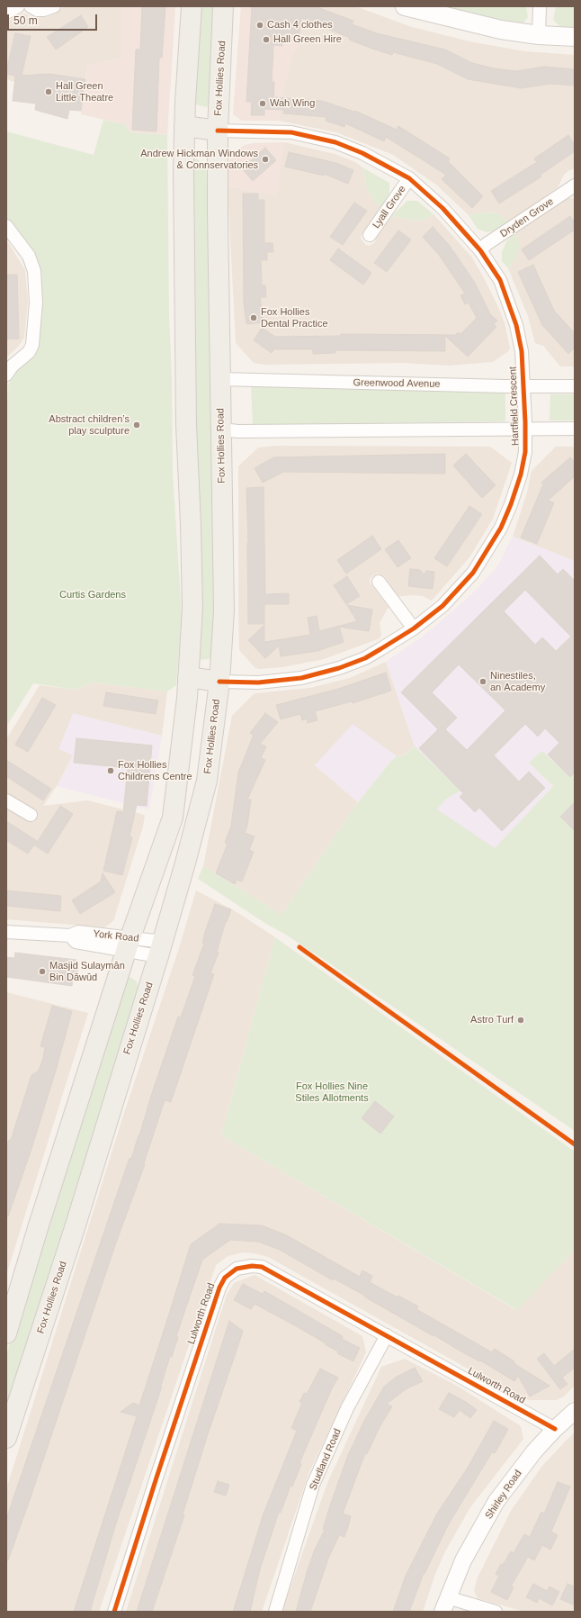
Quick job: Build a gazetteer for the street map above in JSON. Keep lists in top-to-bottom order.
{
  "streets": {
    "main road": ["Fox Hollies Road"],
    "street": [
      "Lyall Grove",
      "Dryden Grove",
      "Greenwood Avenue",
      "Hartfield Crescent",
      "York Road",
      "Lulworth Road",
      "Studland Road",
      "Shirley Road"
    ]
  },
  "crossings": [
    ["Fox Hollies Road", "Greenwood Avenue"],
    ["Fox Hollies Road", "Hartfield Crescent"],
    ["Fox Hollies Road", "York Road"],
    ["Lyall Grove", "Hartfield Crescent"],
    ["Dryden Grove", "Hartfield Crescent"],
    ["Greenwood Avenue", "Hartfield Crescent"],
    ["Lulworth Road", "Studland Road"],
    ["Lulworth Road", "Shirley Road"]
  ],
  "parks": ["Curtis Gardens", "Fox Hollies Nine Stiles Allotments"],
  "places": [
    "Cash 4 clothes",
    "Hall Green Hire",
    "Hall Green Little Theatre",
    "Wah Wing",
    "Andrew Hickman Windows & Connservatories",
    "Fox Hollies Dental Practice",
    "Abstract children’s play sculpture",
    "Ninestiles, an Academy",
    "Fox Hollies Childrens Centre",
    "Masjid Sulaymān Bin Dāwūd",
    "Astro Turf"
  ],
  "scale_bar": "50 m"
}
